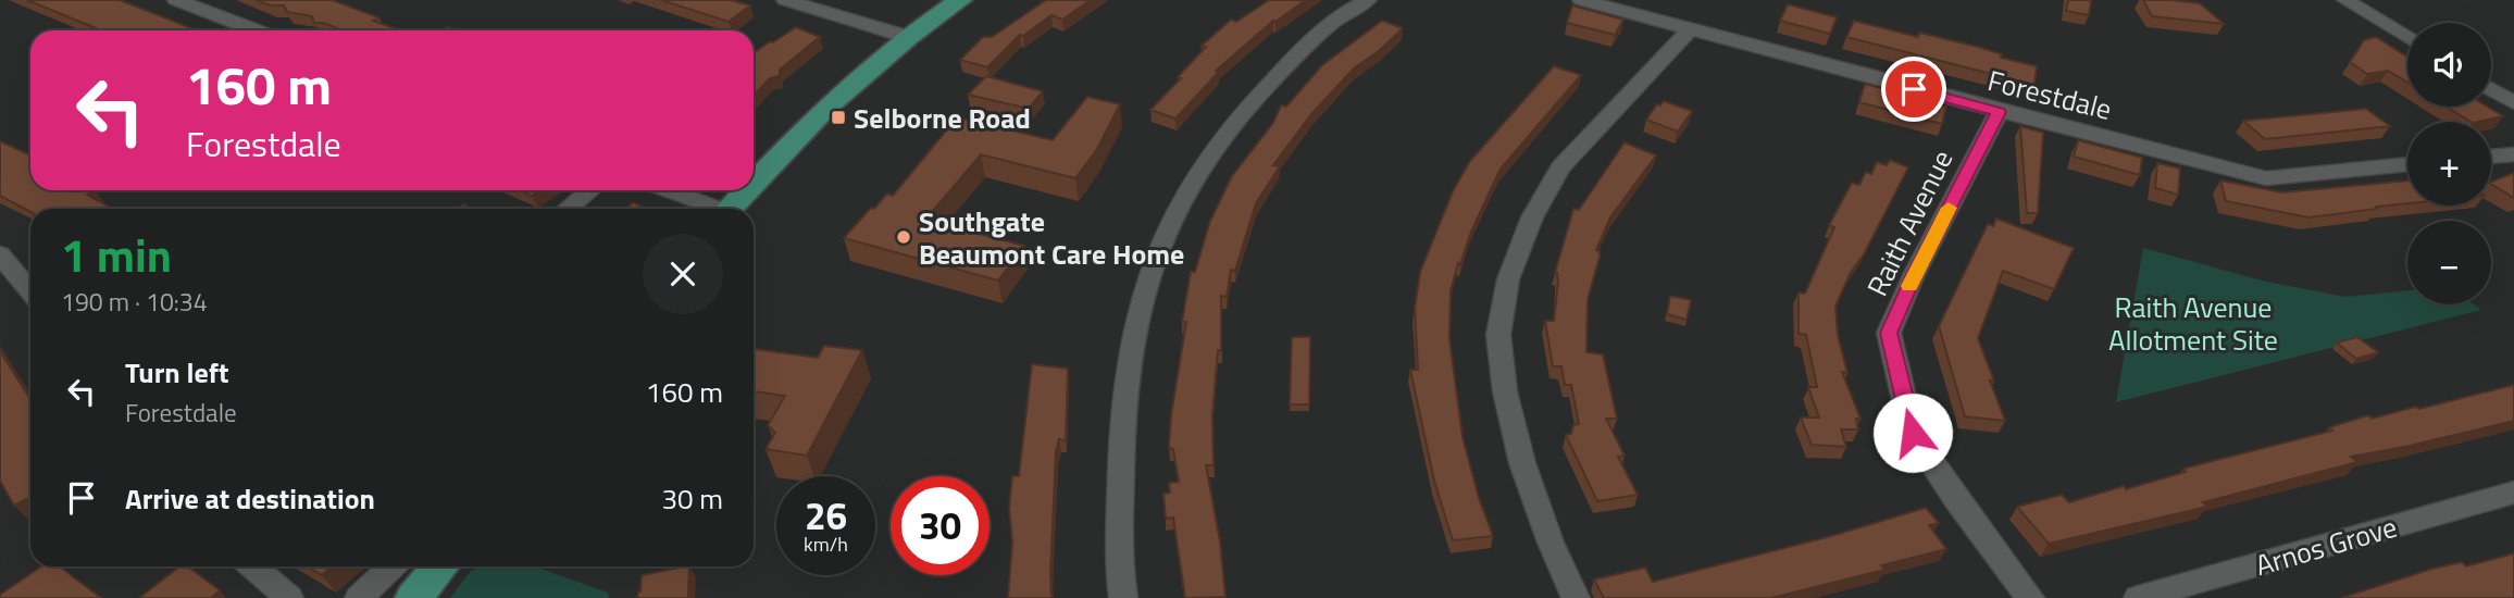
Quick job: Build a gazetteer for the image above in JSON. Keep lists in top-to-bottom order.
{
  "streets": {
    "street": ["Forestdale", "Raith Avenue", "Arnos Grove"]
  },
  "crossings": [
    ["Forestdale", "Raith Avenue"]
  ],
  "parks": ["Raith Avenue Allotment Site"],
  "places": {
    "transit": ["Selborne Road"],
    "other": ["Southgate Beaumont Care Home"]
  },
  "page": {
    "map_buttons": ["+", "−"],
    "turn": ["160 m", "Forestdale"],
    "heading": ["1 min", "190 m · 10:34"],
    "list": [
      {
        "name": "Turn left",
        "note": "Forestdale",
        "value": "160 m"
      },
      {
        "name": "Arrive at destination",
        "value": "30 m"
      }
    ],
    "speed": "26 km/h",
    "limit": "30"
  }
}
